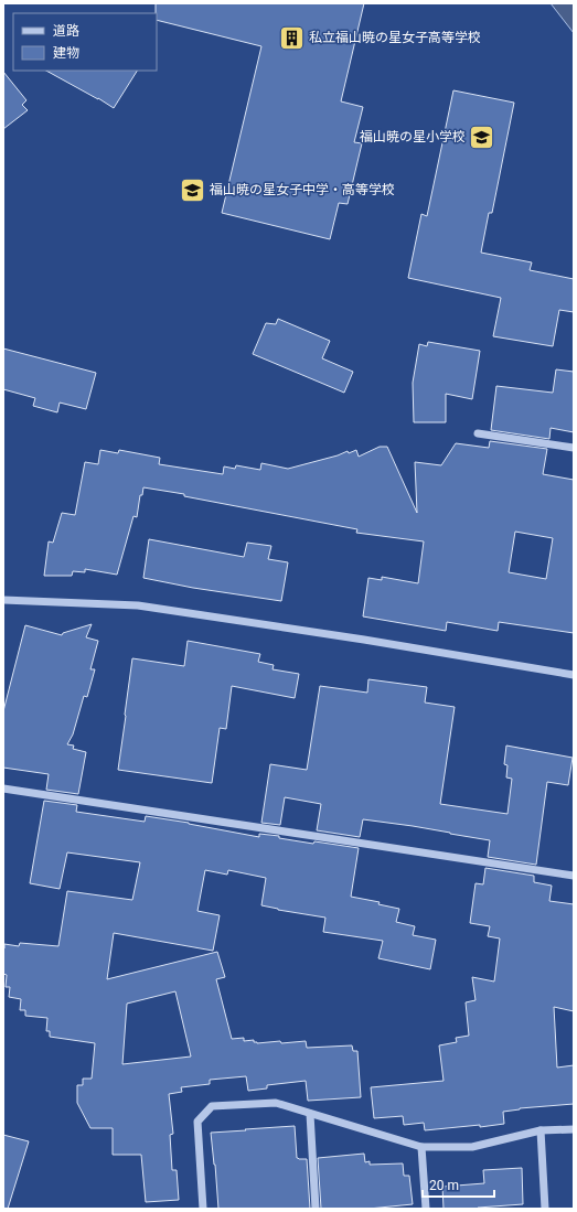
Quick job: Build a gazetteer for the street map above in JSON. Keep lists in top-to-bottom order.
{
  "places": {
    "building": ["私立福山暁の星女子高等学校"],
    "school or university": ["福山暁の星小学校", "福山暁の星女子中学・高等学校"]
  },
  "legend": ["道路", "建物"],
  "scale_bar": "20 m"
}
